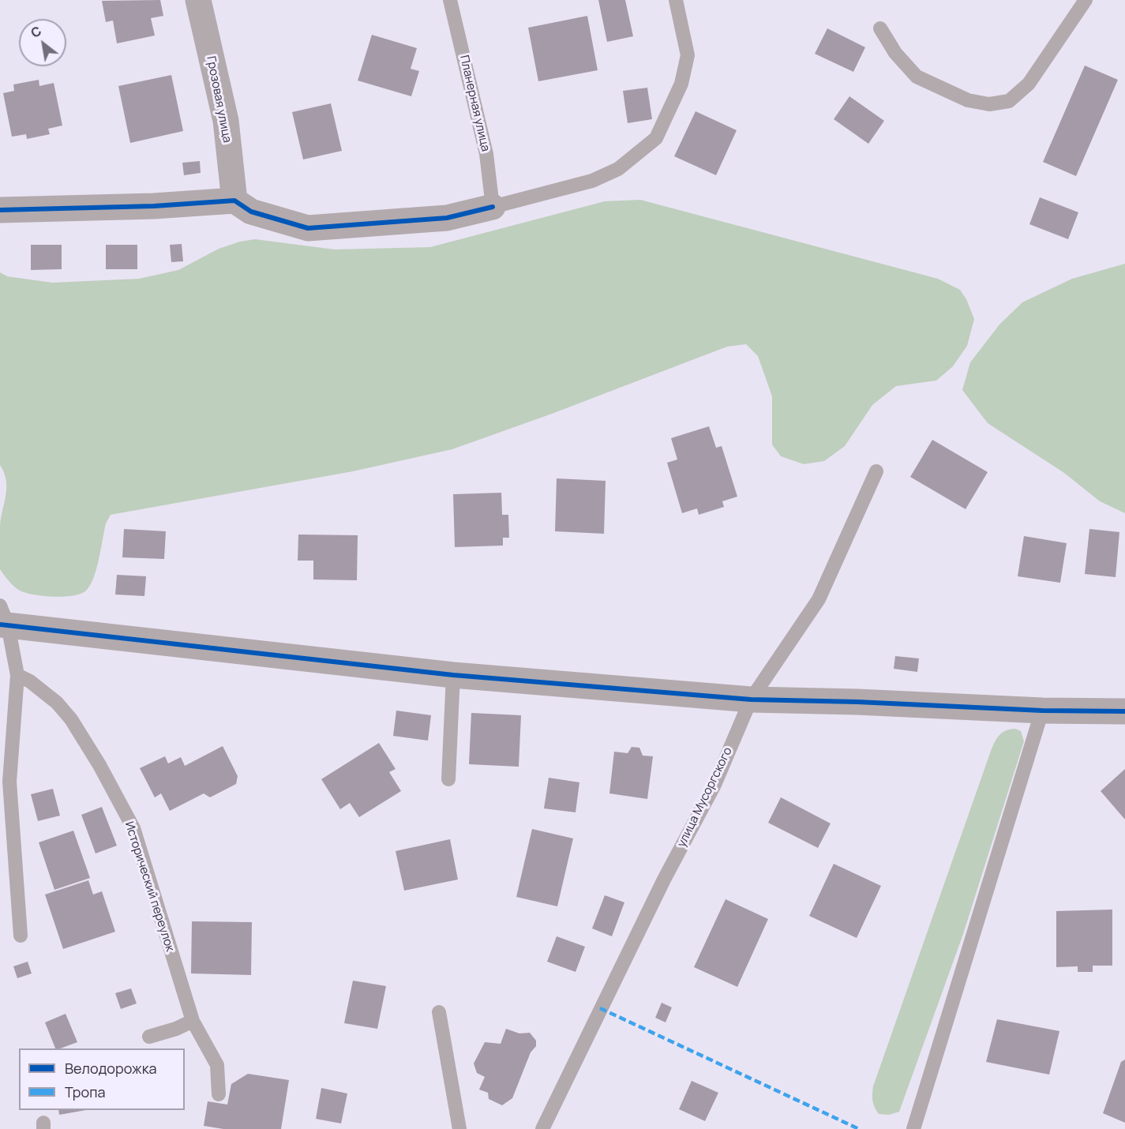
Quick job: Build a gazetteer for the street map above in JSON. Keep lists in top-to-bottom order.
{
  "streets": {
    "street": ["Грозовая улица"],
    "lane": ["Планерная улица", "улица Мусоргского", "Исторический переулок"]
  },
  "legend": ["Велодорожка", "Тропа"],
  "north": "top left"
}
